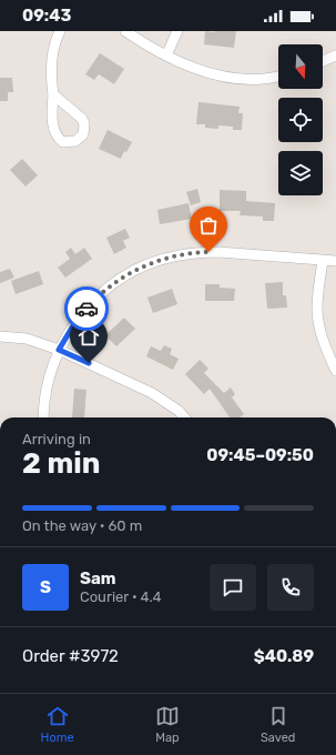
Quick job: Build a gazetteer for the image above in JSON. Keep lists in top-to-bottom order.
{
  "north": "bottom",
  "page": {
    "status": "09:43",
    "heading": ["2 min", "Arriving in", "09:45–09:50"],
    "panel": [
      "Sam",
      "Courier · 4.4",
      "Order #3972",
      "$40.89"
    ],
    "bar": "On the way · 60 m",
    "round": "S",
    "tabs": ["Home", "Map", "Saved"]
  }
}
